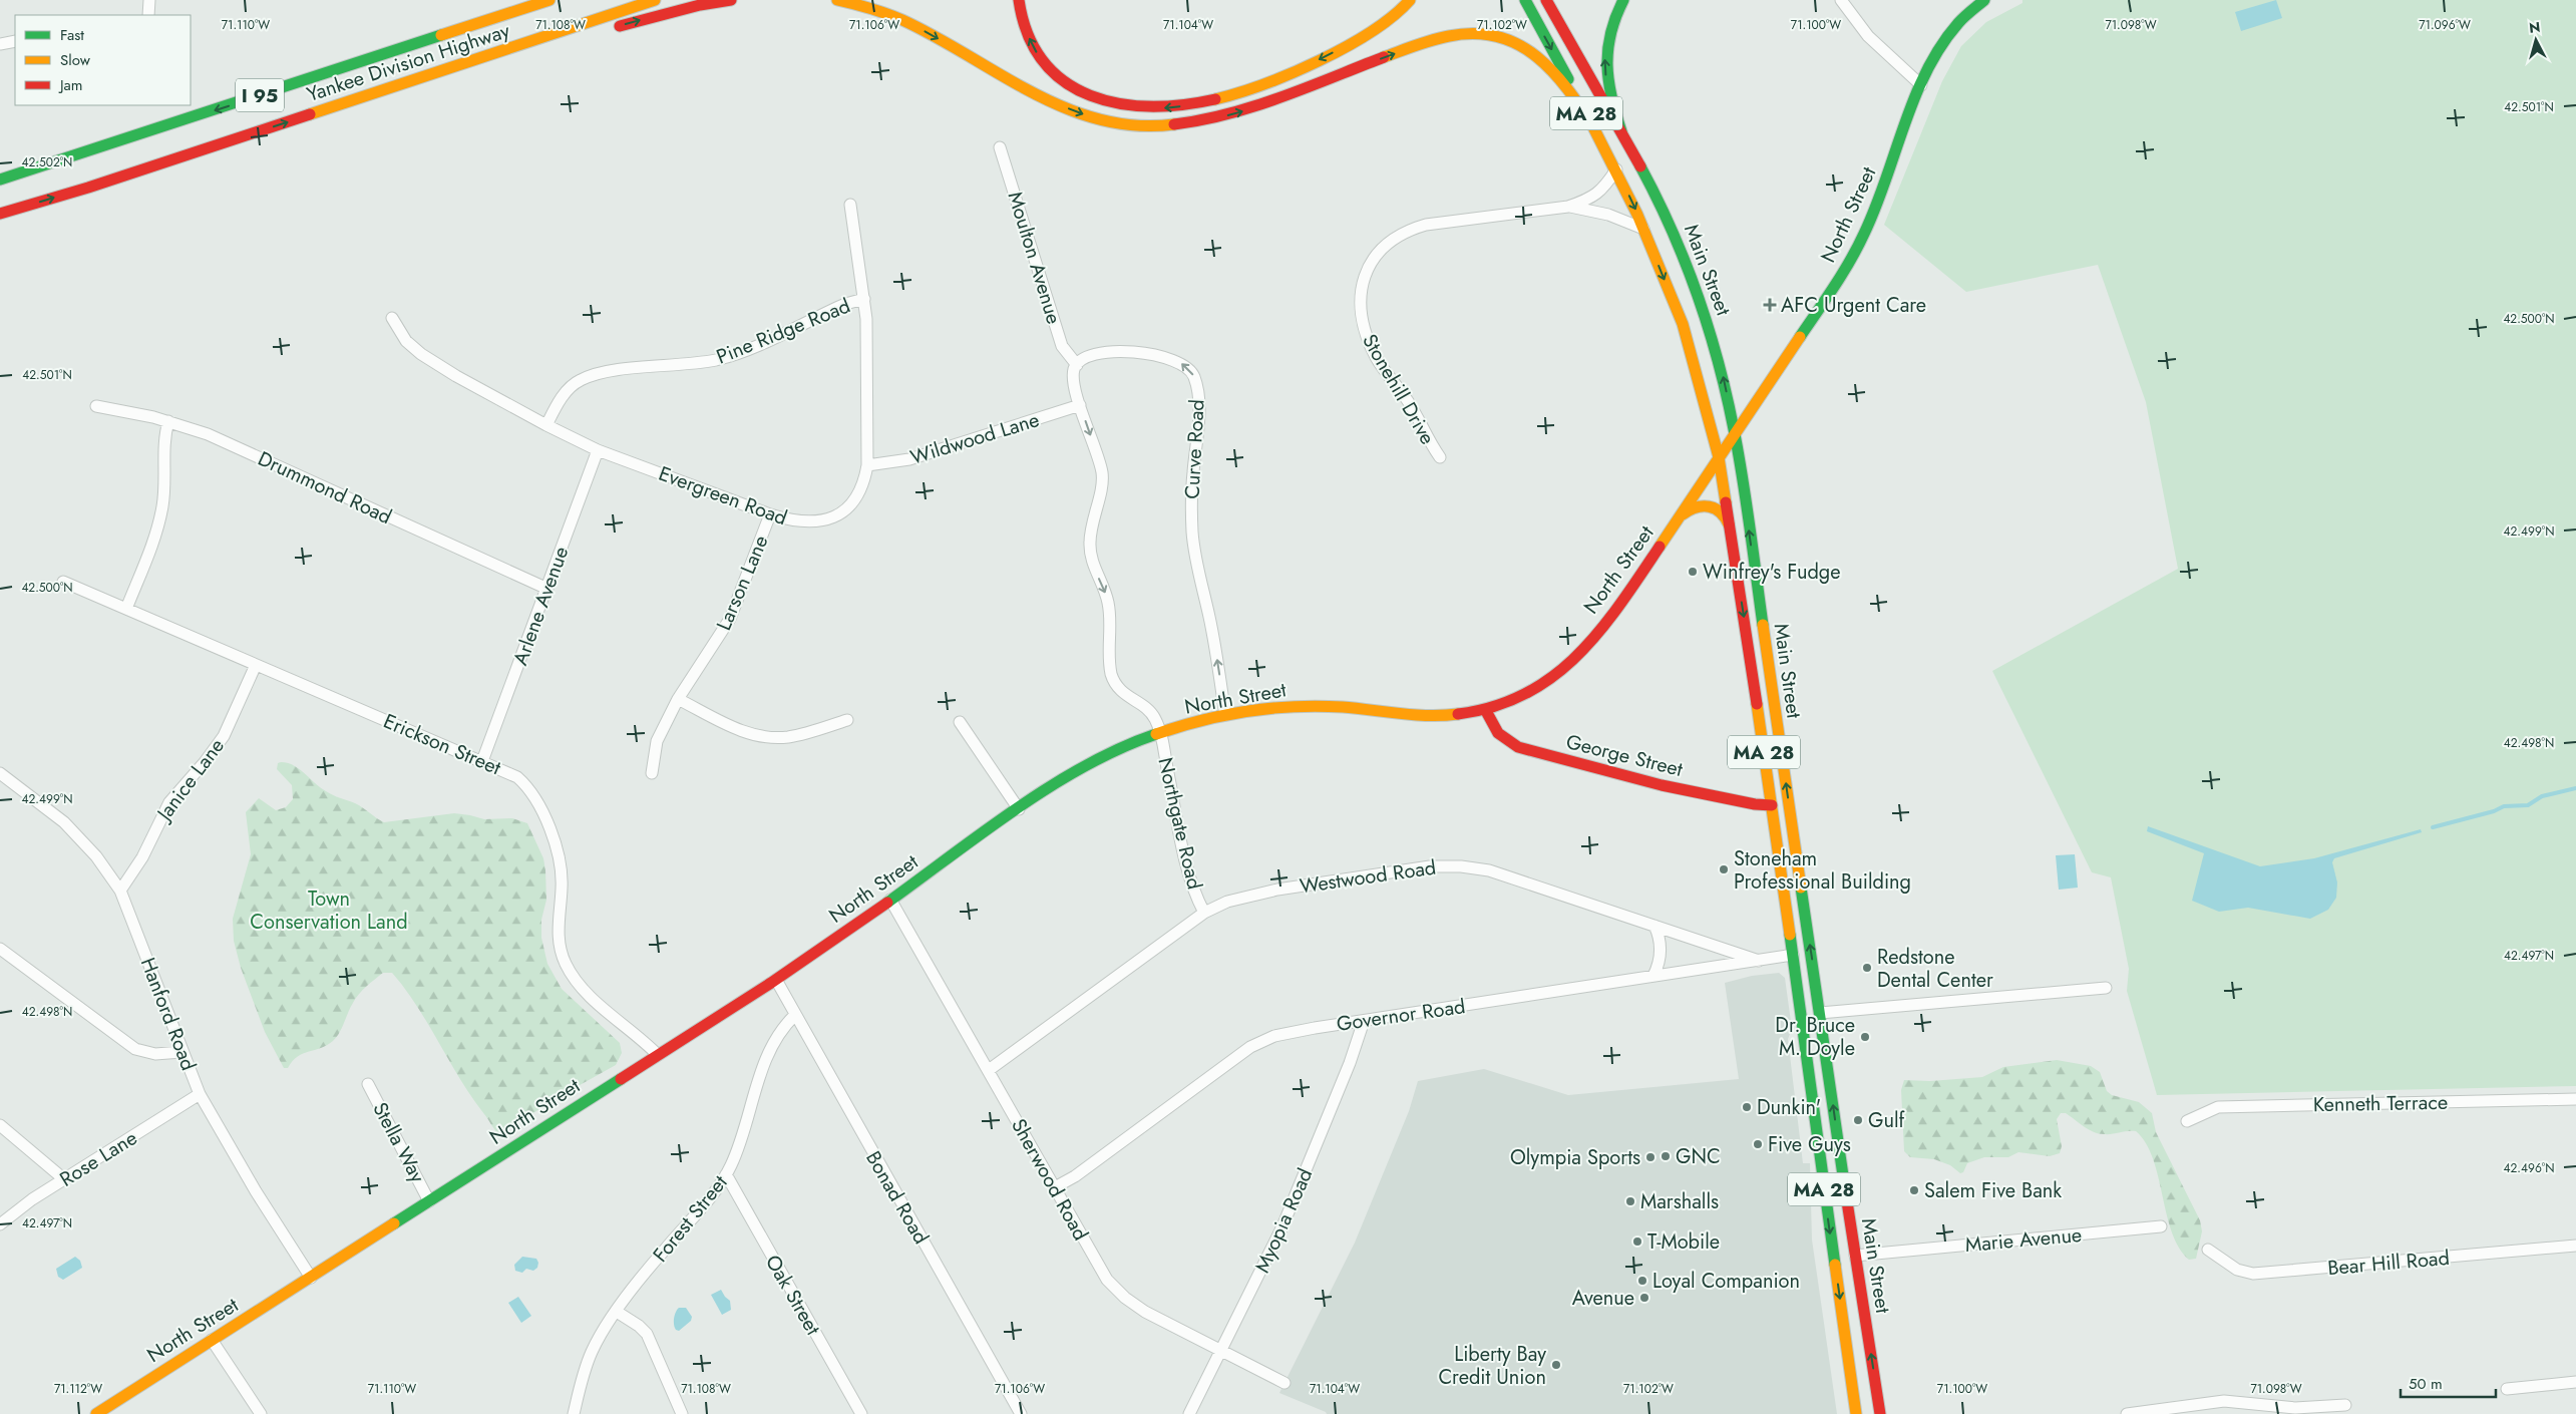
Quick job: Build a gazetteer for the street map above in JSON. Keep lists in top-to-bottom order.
{
  "streets": {
    "main road": [
      "Yankee Division Highway",
      "I 95",
      "MA 28",
      "North Street",
      "Main Street",
      "George Street"
    ],
    "street": [
      "Moulton Avenue",
      "Pine Ridge Road",
      "Stonehill Drive",
      "Wildwood Lane",
      "Curve Road",
      "Drummond Road",
      "Evergreen Road",
      "Larson Lane",
      "Arlene Avenue",
      "Erickson Street",
      "Janice Lane",
      "Northgate Road",
      "Westwood Road",
      "Hanford Road",
      "Governor Road",
      "Kenneth Terrace",
      "Stella Way",
      "Rose Lane",
      "Sherwood Road",
      "Bonad Road",
      "Forest Street",
      "Myopia Road",
      "Marie Avenue",
      "Bear Hill Road",
      "Oak Street"
    ]
  },
  "crossings": [
    ["North Street", "Main Street"],
    ["North Street", "Curve Road"],
    ["North Street", "Erickson Street"],
    ["North Street", "George Street"],
    ["North Street", "Northgate Road"],
    ["North Street", "Hanford Road"],
    ["North Street", "Stella Way"],
    ["North Street", "Sherwood Road"],
    ["North Street", "Bonad Road"],
    ["Moulton Avenue", "Curve Road"],
    ["Main Street", "Stonehill Drive"],
    ["Main Street", "George Street"],
    ["Main Street", "Governor Road"],
    ["Main Street", "Marie Avenue"],
    ["Pine Ridge Road", "Evergreen Road"],
    ["Wildwood Lane", "Evergreen Road"],
    ["Drummond Road", "Arlene Avenue"],
    ["Evergreen Road", "Larson Lane"],
    ["Evergreen Road", "Arlene Avenue"],
    ["Arlene Avenue", "Erickson Street"],
    ["Erickson Street", "Janice Lane"],
    ["Janice Lane", "Hanford Road"],
    ["Northgate Road", "Westwood Road"],
    ["Westwood Road", "Governor Road"],
    ["Westwood Road", "Sherwood Road"],
    ["Hanford Road", "Rose Lane"],
    ["Governor Road", "Sherwood Road"],
    ["Governor Road", "Myopia Road"],
    ["Sherwood Road", "Myopia Road"],
    ["Bonad Road", "Forest Street"],
    ["Forest Street", "Oak Street"]
  ],
  "parks": ["Town Conservation Land"],
  "places": {
    "health": ["AFC Urgent Care"],
    "other": [
      "Winfrey's Fudge",
      "Stoneham Professional Building",
      "Redstone Dental Center",
      "Dr. Bruce M. Doyle",
      "Dunkin'",
      "Gulf",
      "Five Guys",
      "GNC",
      "Olympia Sports",
      "Salem Five Bank",
      "Marshalls",
      "T-Mobile",
      "Loyal Companion",
      "Avenue",
      "Liberty Bay Credit Union"
    ]
  },
  "legend": ["Fast", "Slow", "Jam"],
  "scale_bar": "50 m",
  "north": "top",
  "coordinates": [
    "71.110°W",
    "71.108°W",
    "71.106°W",
    "71.104°W",
    "71.102°W",
    "71.100°W",
    "71.098°W",
    "71.096°W",
    "42.501°N",
    "42.502°N",
    "42.500°N",
    "42.499°N",
    "42.498°N",
    "42.497°N",
    "42.496°N",
    "71.112°W"
  ]
}
